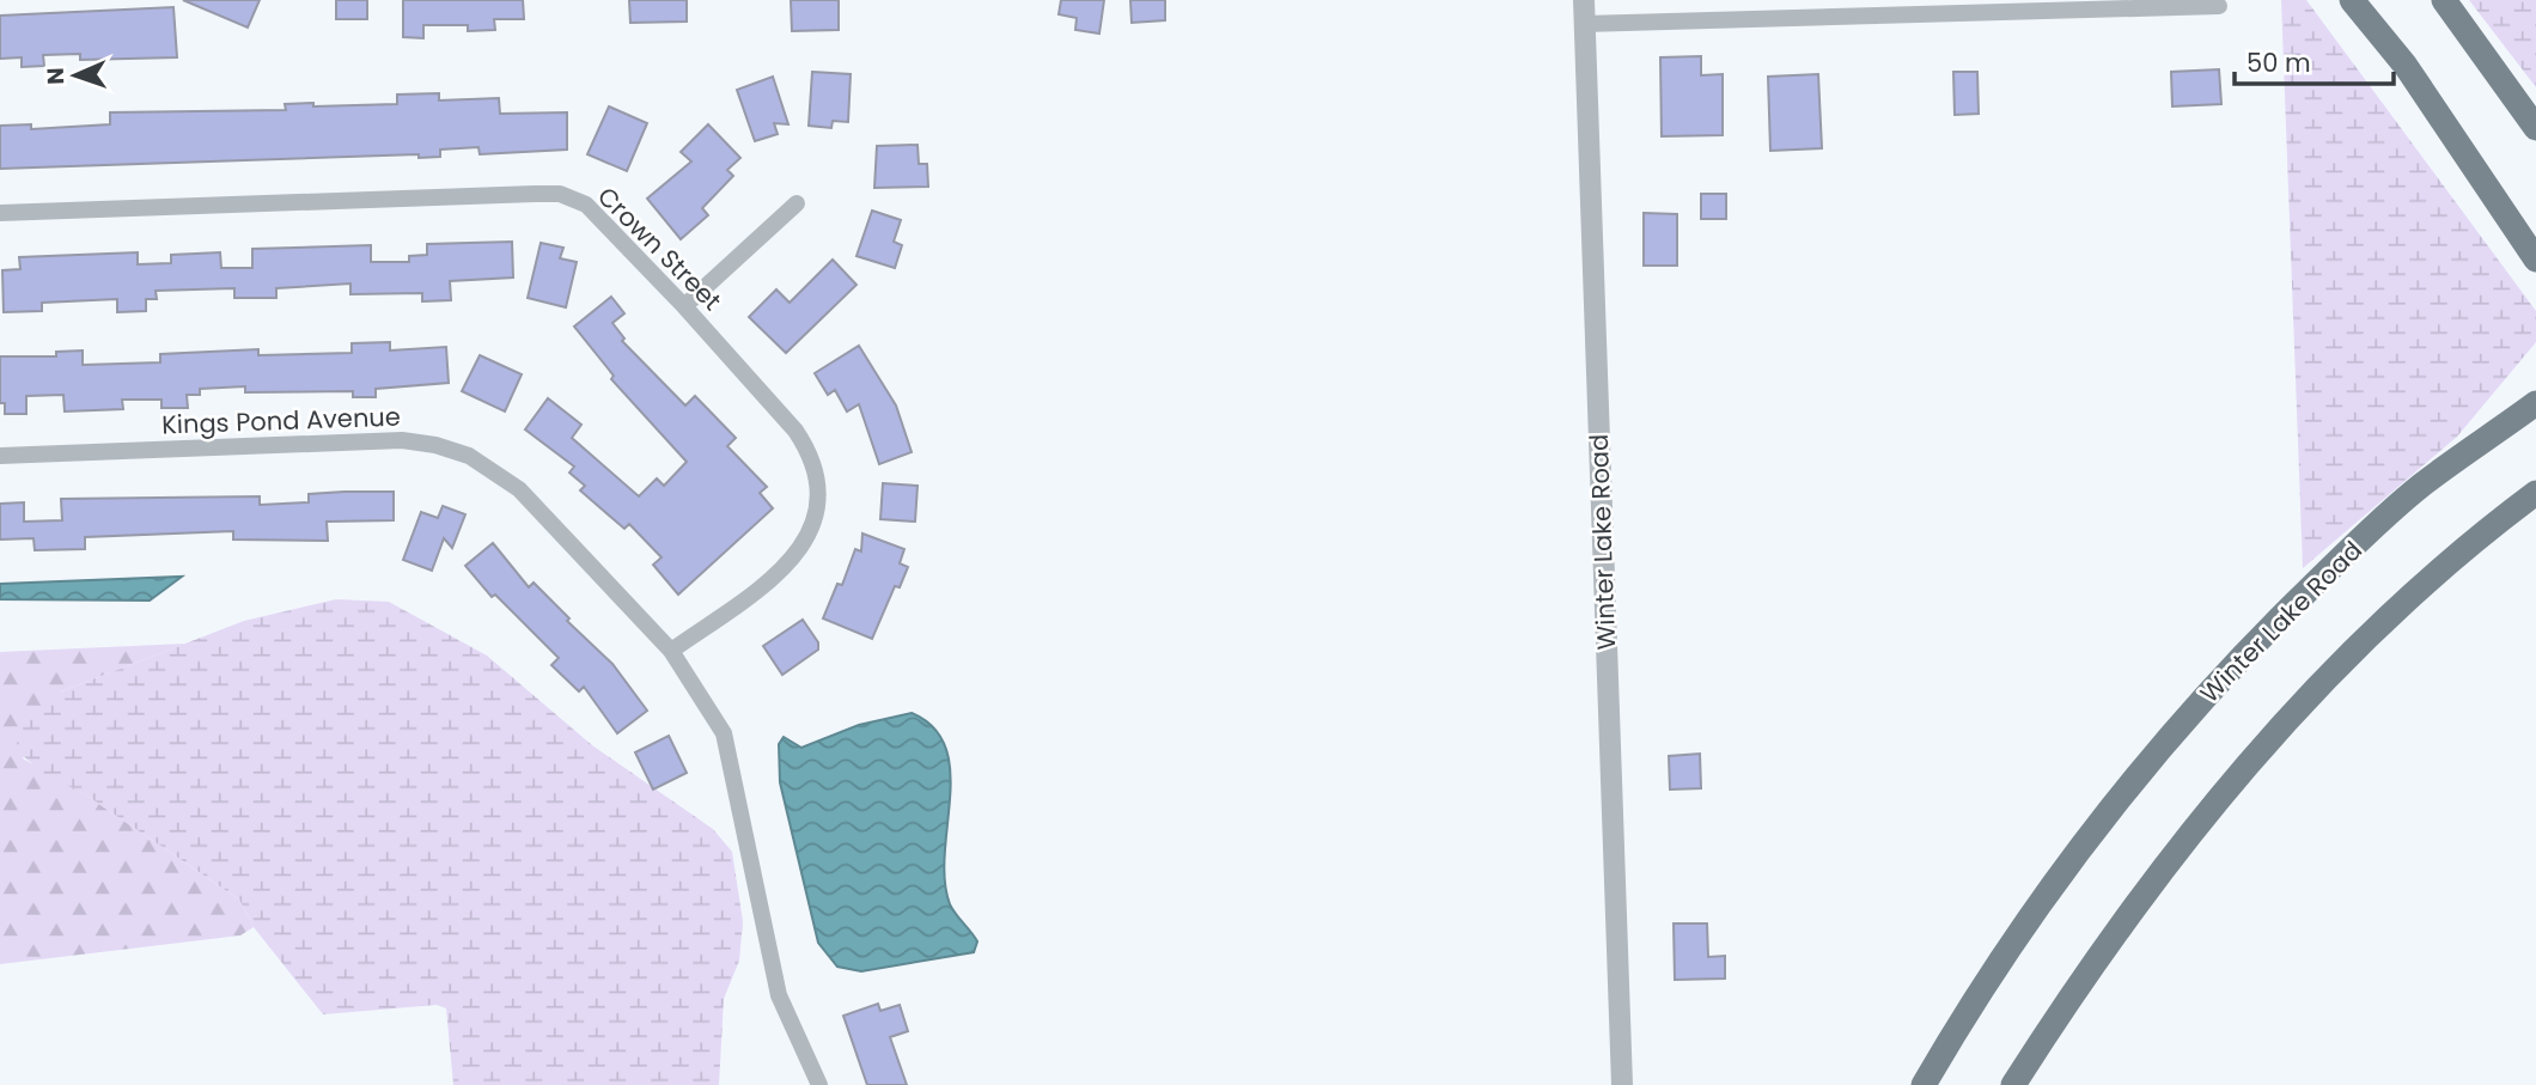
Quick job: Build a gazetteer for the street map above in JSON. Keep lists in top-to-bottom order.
{
  "streets": {
    "main road": ["Winter Lake Road"],
    "street": ["Crown Street", "Kings Pond Avenue"]
  },
  "crossings": [
    ["Crown Street", "Kings Pond Avenue"]
  ],
  "scale_bar": "50 m",
  "north": "left"
}
